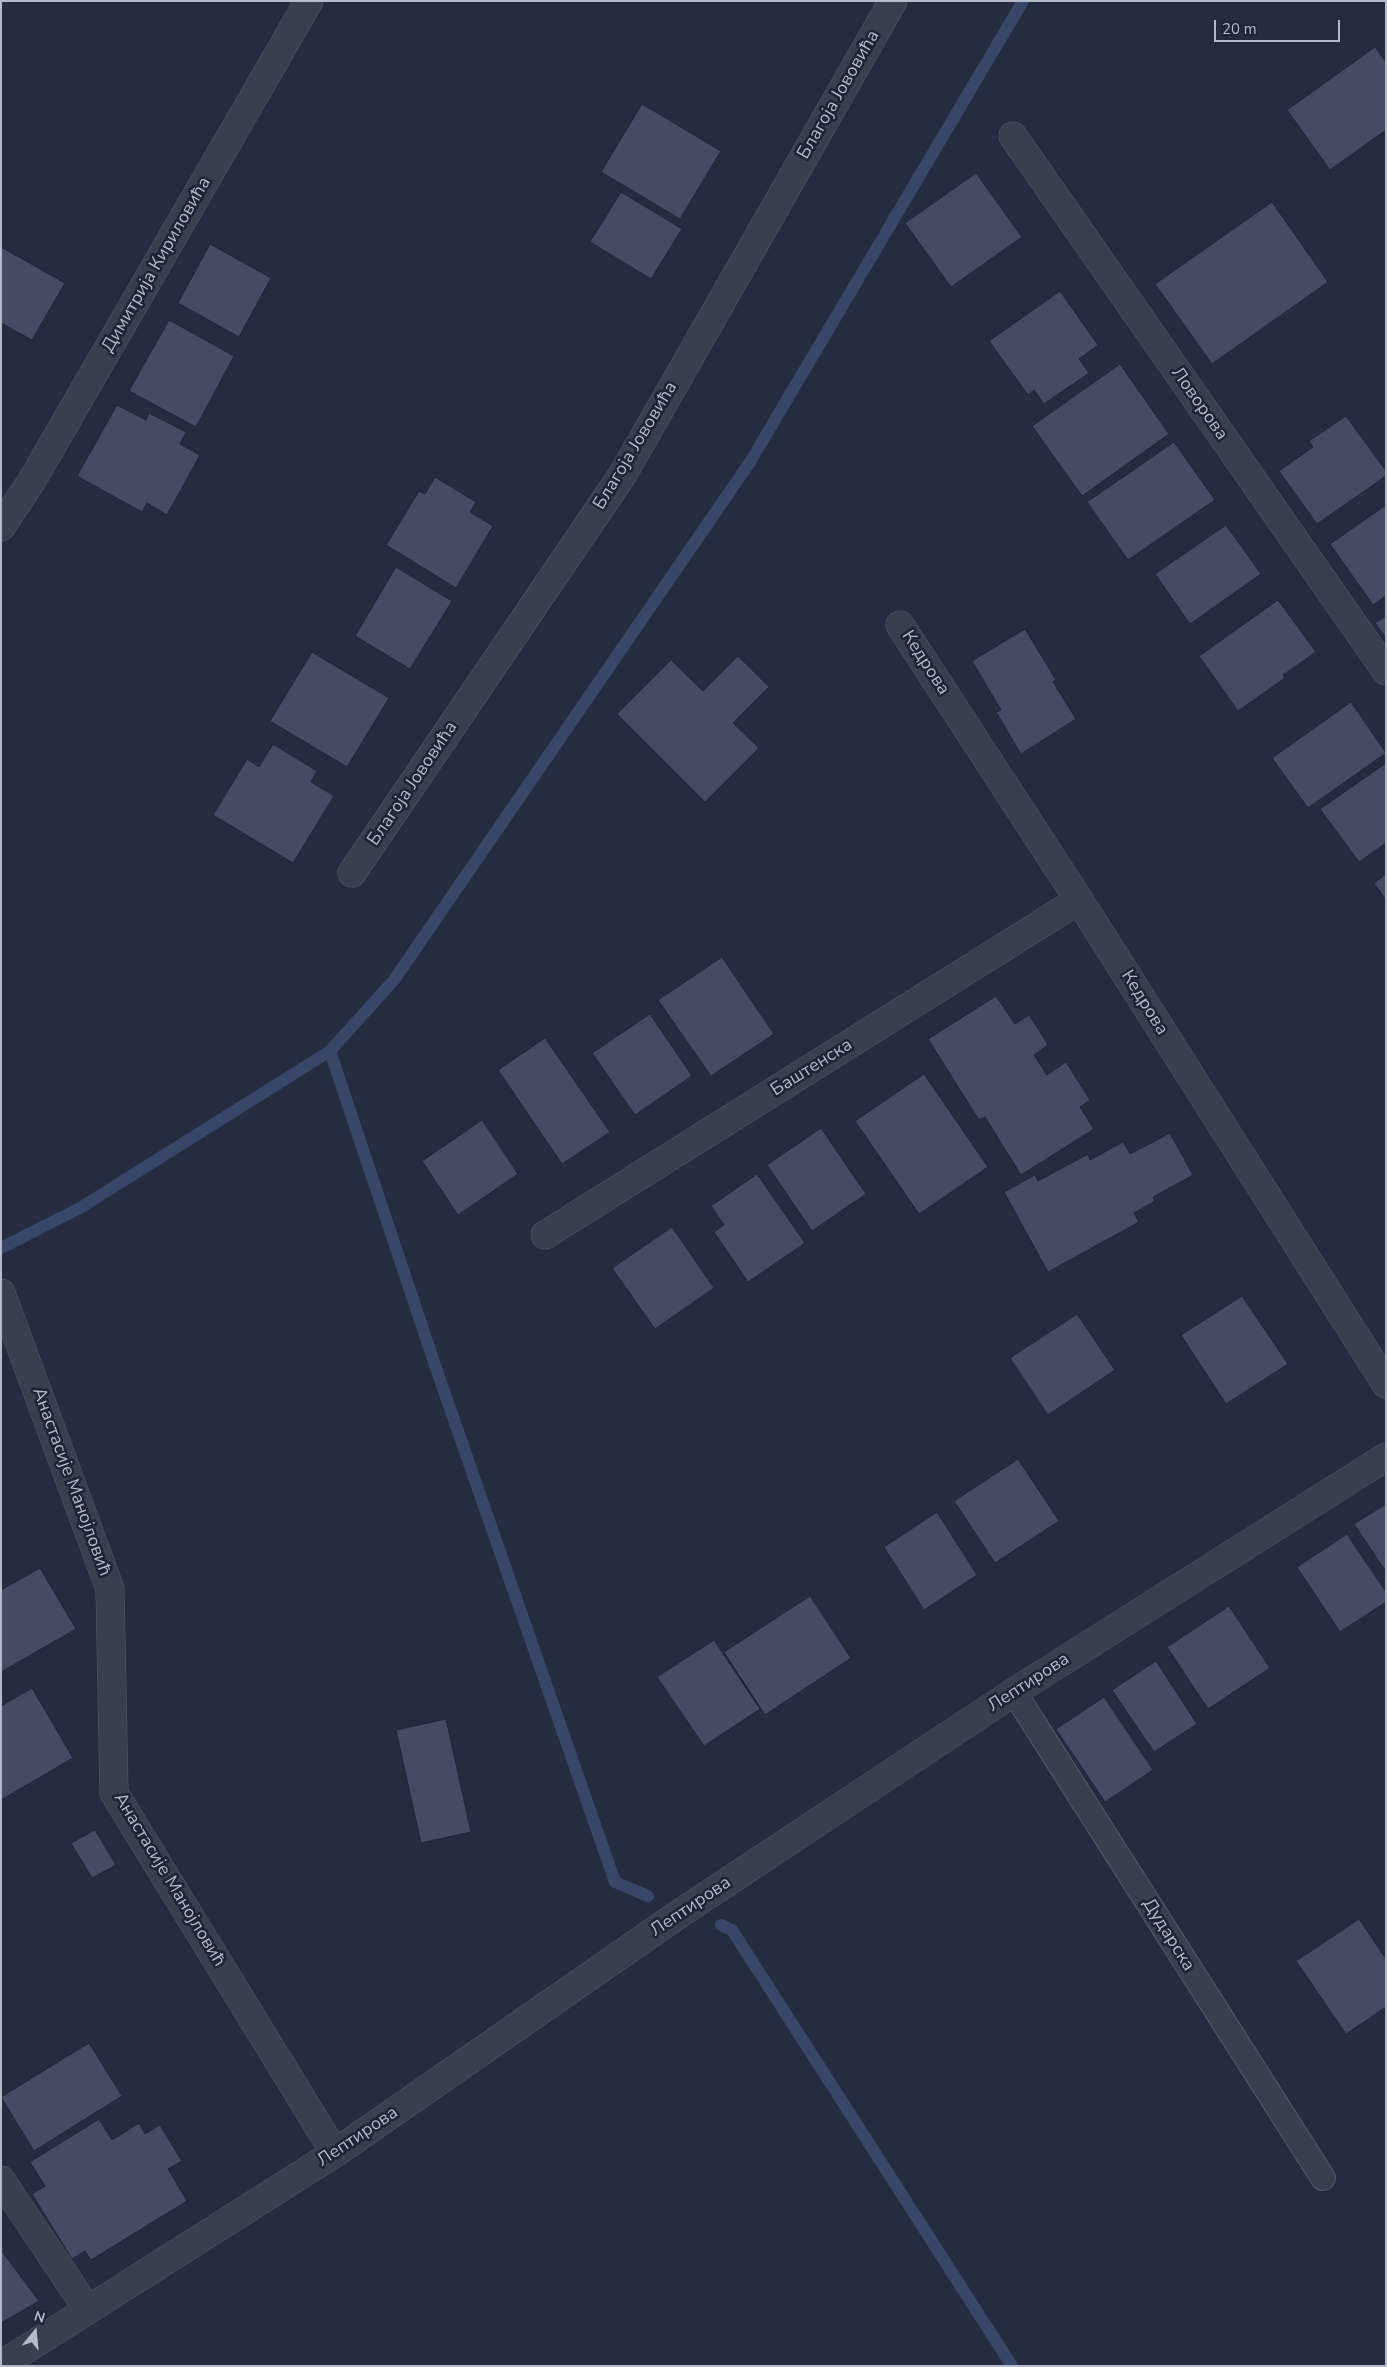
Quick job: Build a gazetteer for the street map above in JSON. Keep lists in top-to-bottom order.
{
  "streets": {
    "street": [
      "Благоја Јововића",
      "Димитрија Кириловића",
      "Ловорова",
      "Кедрова",
      "Баштенска",
      "Анастасије Манојловић",
      "Лептирова"
    ],
    "lane": ["Дударска"]
  },
  "crossings": [
    ["Кедрова", "Баштенска"],
    ["Анастасије Манојловић", "Лептирова"],
    ["Лептирова", "Дударска"]
  ],
  "scale_bar": "20 m",
  "north": "top"
}
